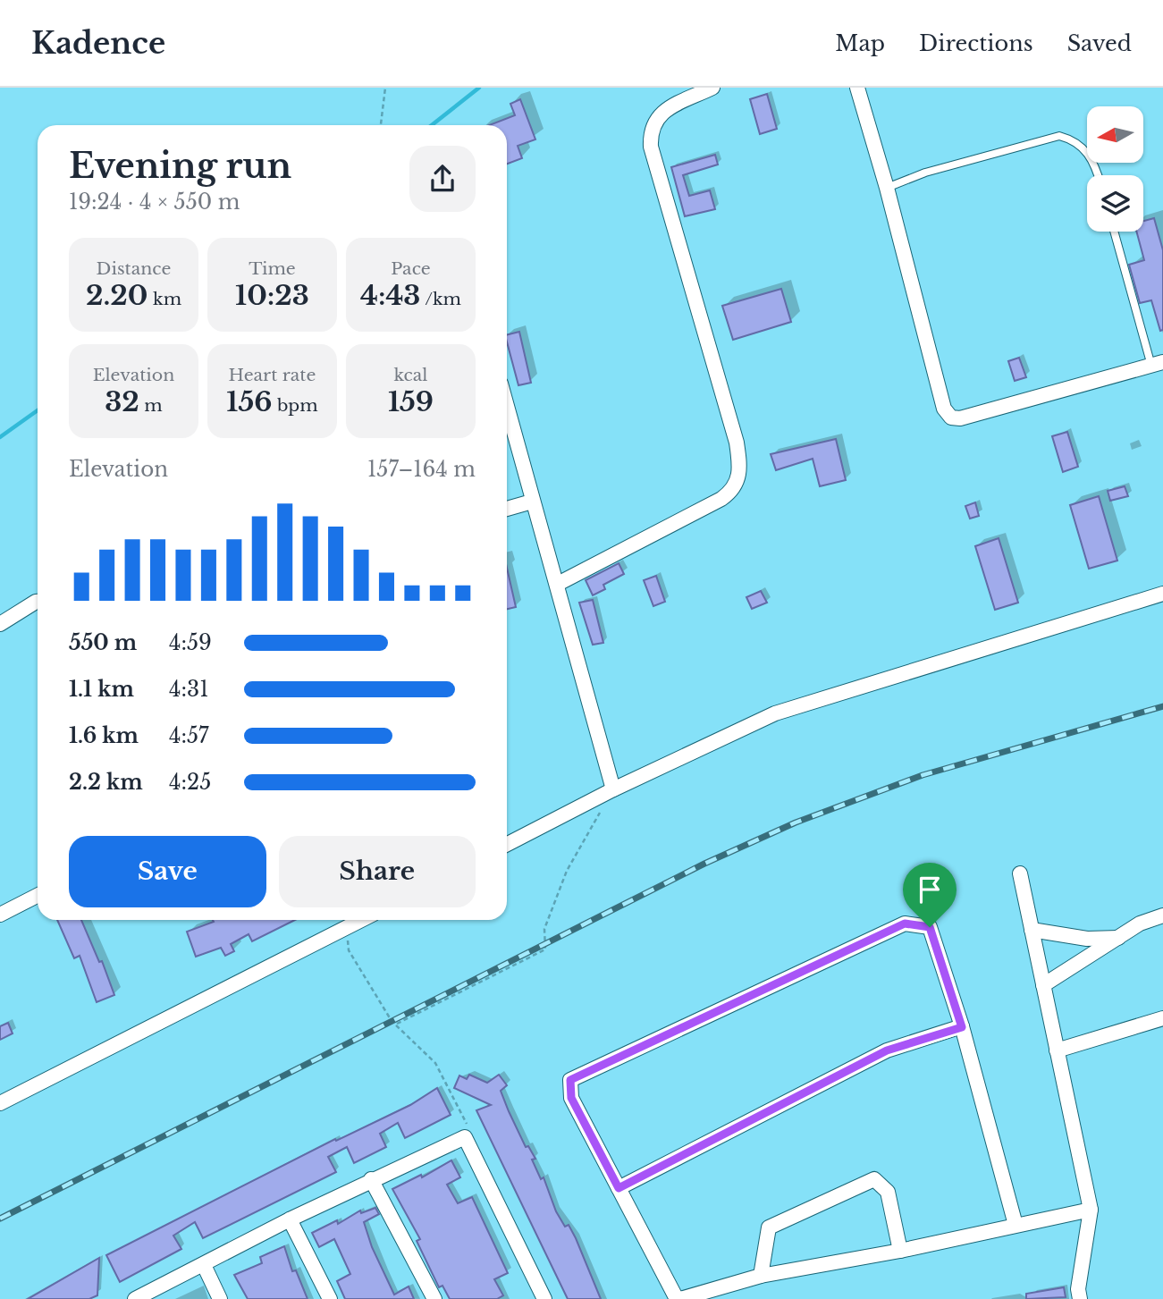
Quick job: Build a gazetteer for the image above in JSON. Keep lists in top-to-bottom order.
{
  "north": "left",
  "page": {
    "header": "Kadence",
    "nav": ["Map", "Directions", "Saved"],
    "heading": ["Evening run", "19:24 · 4 × 550 m"],
    "stats": [
      ["Distance", "2.20 km"],
      ["Time", "10:23"],
      ["Pace", "4:43 /km"],
      ["Elevation", "32 m"],
      ["Heart rate", "156 bpm"],
      ["kcal", "159"]
    ],
    "chart": ["Elevation", "157–164 m"],
    "list": [
      {
        "name": "550 m",
        "note": "4:59"
      },
      {
        "name": "1.1 km",
        "note": "4:31"
      },
      {
        "name": "1.6 km",
        "note": "4:57"
      },
      {
        "name": "2.2 km",
        "note": "4:25"
      }
    ],
    "buttons": ["Save", "Share"]
  }
}
